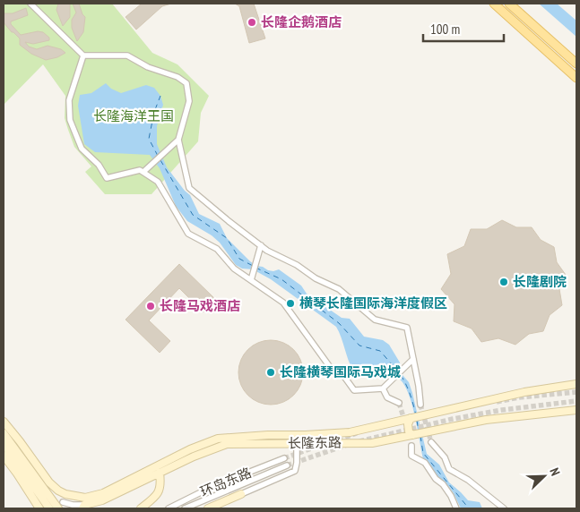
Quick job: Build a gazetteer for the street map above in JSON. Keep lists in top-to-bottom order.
{
  "streets": {
    "main road": ["长隆东路"],
    "street": ["环岛东路"]
  },
  "parks": ["长隆海洋王国"],
  "places": [
    "长隆企鹅酒店",
    "长隆剧院",
    "横琴长隆国际海洋度假区",
    "长隆马戏酒店",
    "长隆横琴国际马戏城"
  ],
  "scale_bar": "100 m",
  "north": "top right"
}
